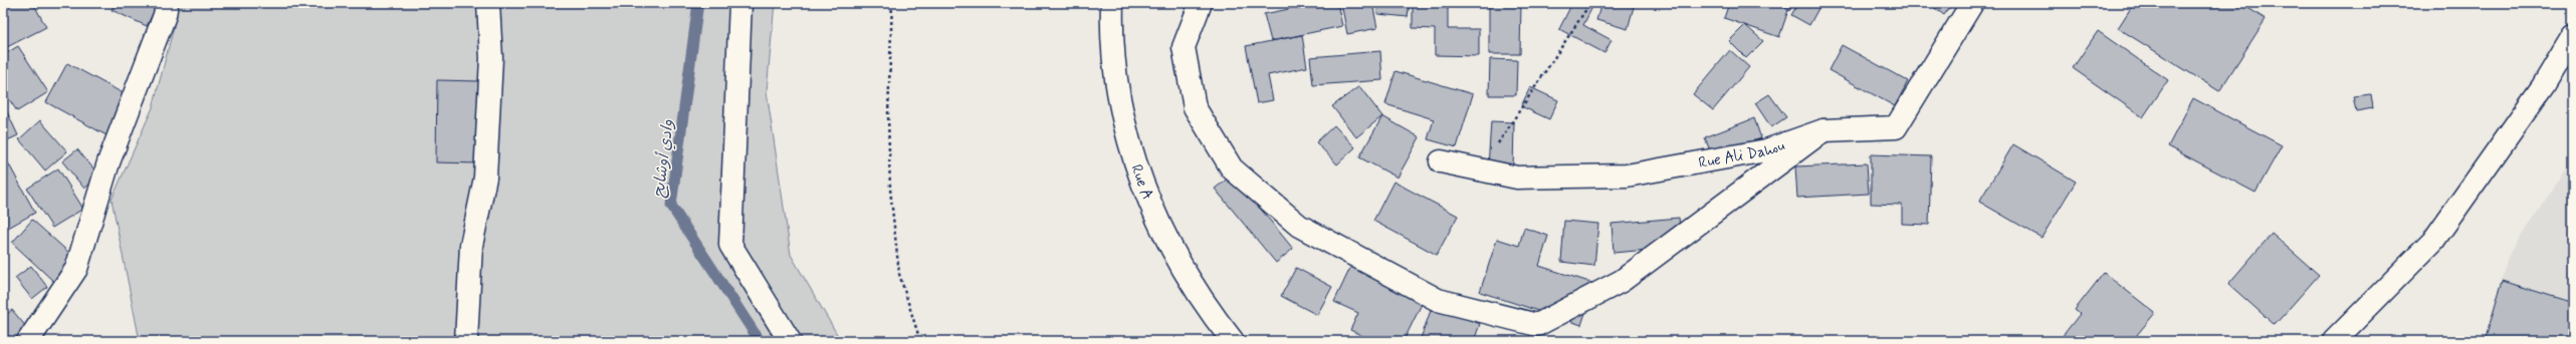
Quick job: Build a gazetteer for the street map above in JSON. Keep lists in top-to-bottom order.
{
  "streets": {
    "street": ["Rue Ali Dahou", "Rue A"]
  },
  "water": ["وادي أوشايح"]
}
